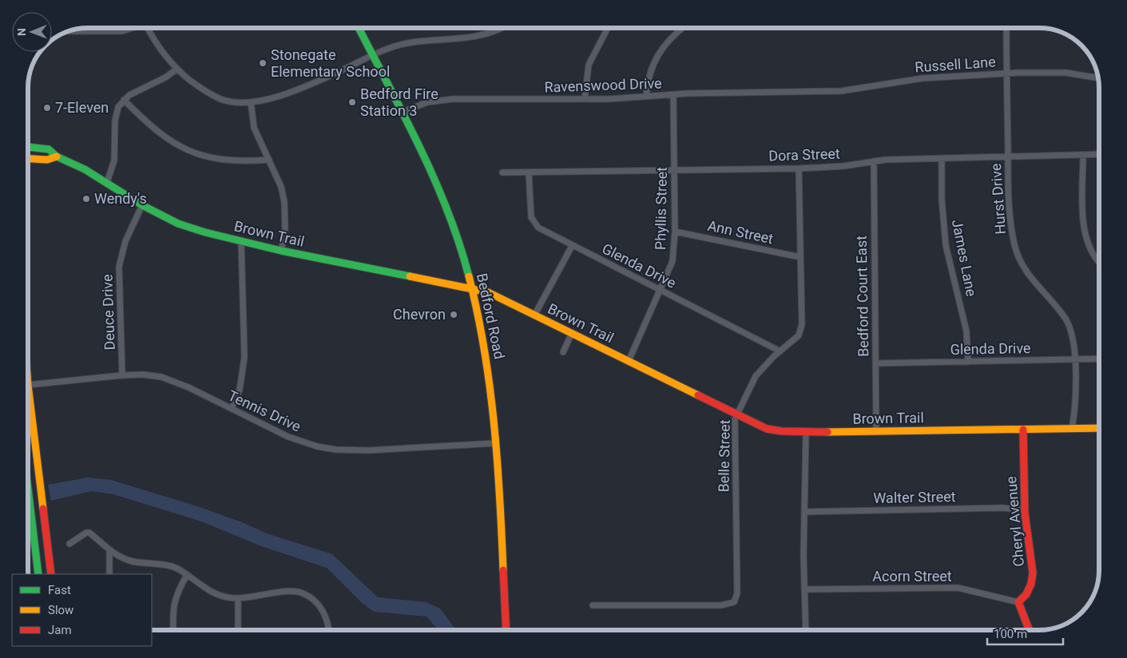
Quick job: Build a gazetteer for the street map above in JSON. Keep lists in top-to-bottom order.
{
  "streets": {
    "main road": ["Brown Trail", "Bedford Road", "Cheryl Avenue"],
    "street": [
      "Russell Lane",
      "Ravenswood Drive",
      "Dora Street",
      "Hurst Drive",
      "Phyllis Street",
      "Ann Street",
      "James Lane",
      "Glenda Drive",
      "Bedford Court East",
      "Deuce Drive",
      "Tennis Drive",
      "Belle Street",
      "Walter Street",
      "Acorn Street"
    ]
  },
  "crossings": [
    ["Russell Lane", "Ravenswood Drive"],
    ["Russell Lane", "Hurst Drive"],
    ["Ravenswood Drive", "Phyllis Street"],
    ["Ravenswood Drive", "Bedford Road"],
    ["Dora Street", "Hurst Drive"],
    ["Dora Street", "Phyllis Street"],
    ["Dora Street", "James Lane"],
    ["Dora Street", "Glenda Drive"],
    ["Dora Street", "Bedford Court East"],
    ["Dora Street", "Belle Street"],
    ["Hurst Drive", "Brown Trail"],
    ["Hurst Drive", "Glenda Drive"],
    ["Phyllis Street", "Ann Street"],
    ["Phyllis Street", "Brown Trail"],
    ["Phyllis Street", "Glenda Drive"],
    ["Ann Street", "Belle Street"],
    ["Brown Trail", "Bedford Court East"],
    ["Brown Trail", "Deuce Drive"],
    ["Brown Trail", "Bedford Road"],
    ["Brown Trail", "Belle Street"],
    ["Brown Trail", "Cheryl Avenue"],
    ["James Lane", "Glenda Drive"],
    ["Glenda Drive", "Bedford Court East"],
    ["Glenda Drive", "Belle Street"],
    ["Deuce Drive", "Tennis Drive"],
    ["Bedford Road", "Tennis Drive"],
    ["Walter Street", "Cheryl Avenue"],
    ["Cheryl Avenue", "Acorn Street"]
  ],
  "places": [
    "Stonegate Elementary School",
    "Bedford Fire Station 3",
    "7-Eleven",
    "Wendy's",
    "Chevron"
  ],
  "legend": ["Fast", "Slow", "Jam"],
  "scale_bar": "100 m",
  "north": "left"
}
